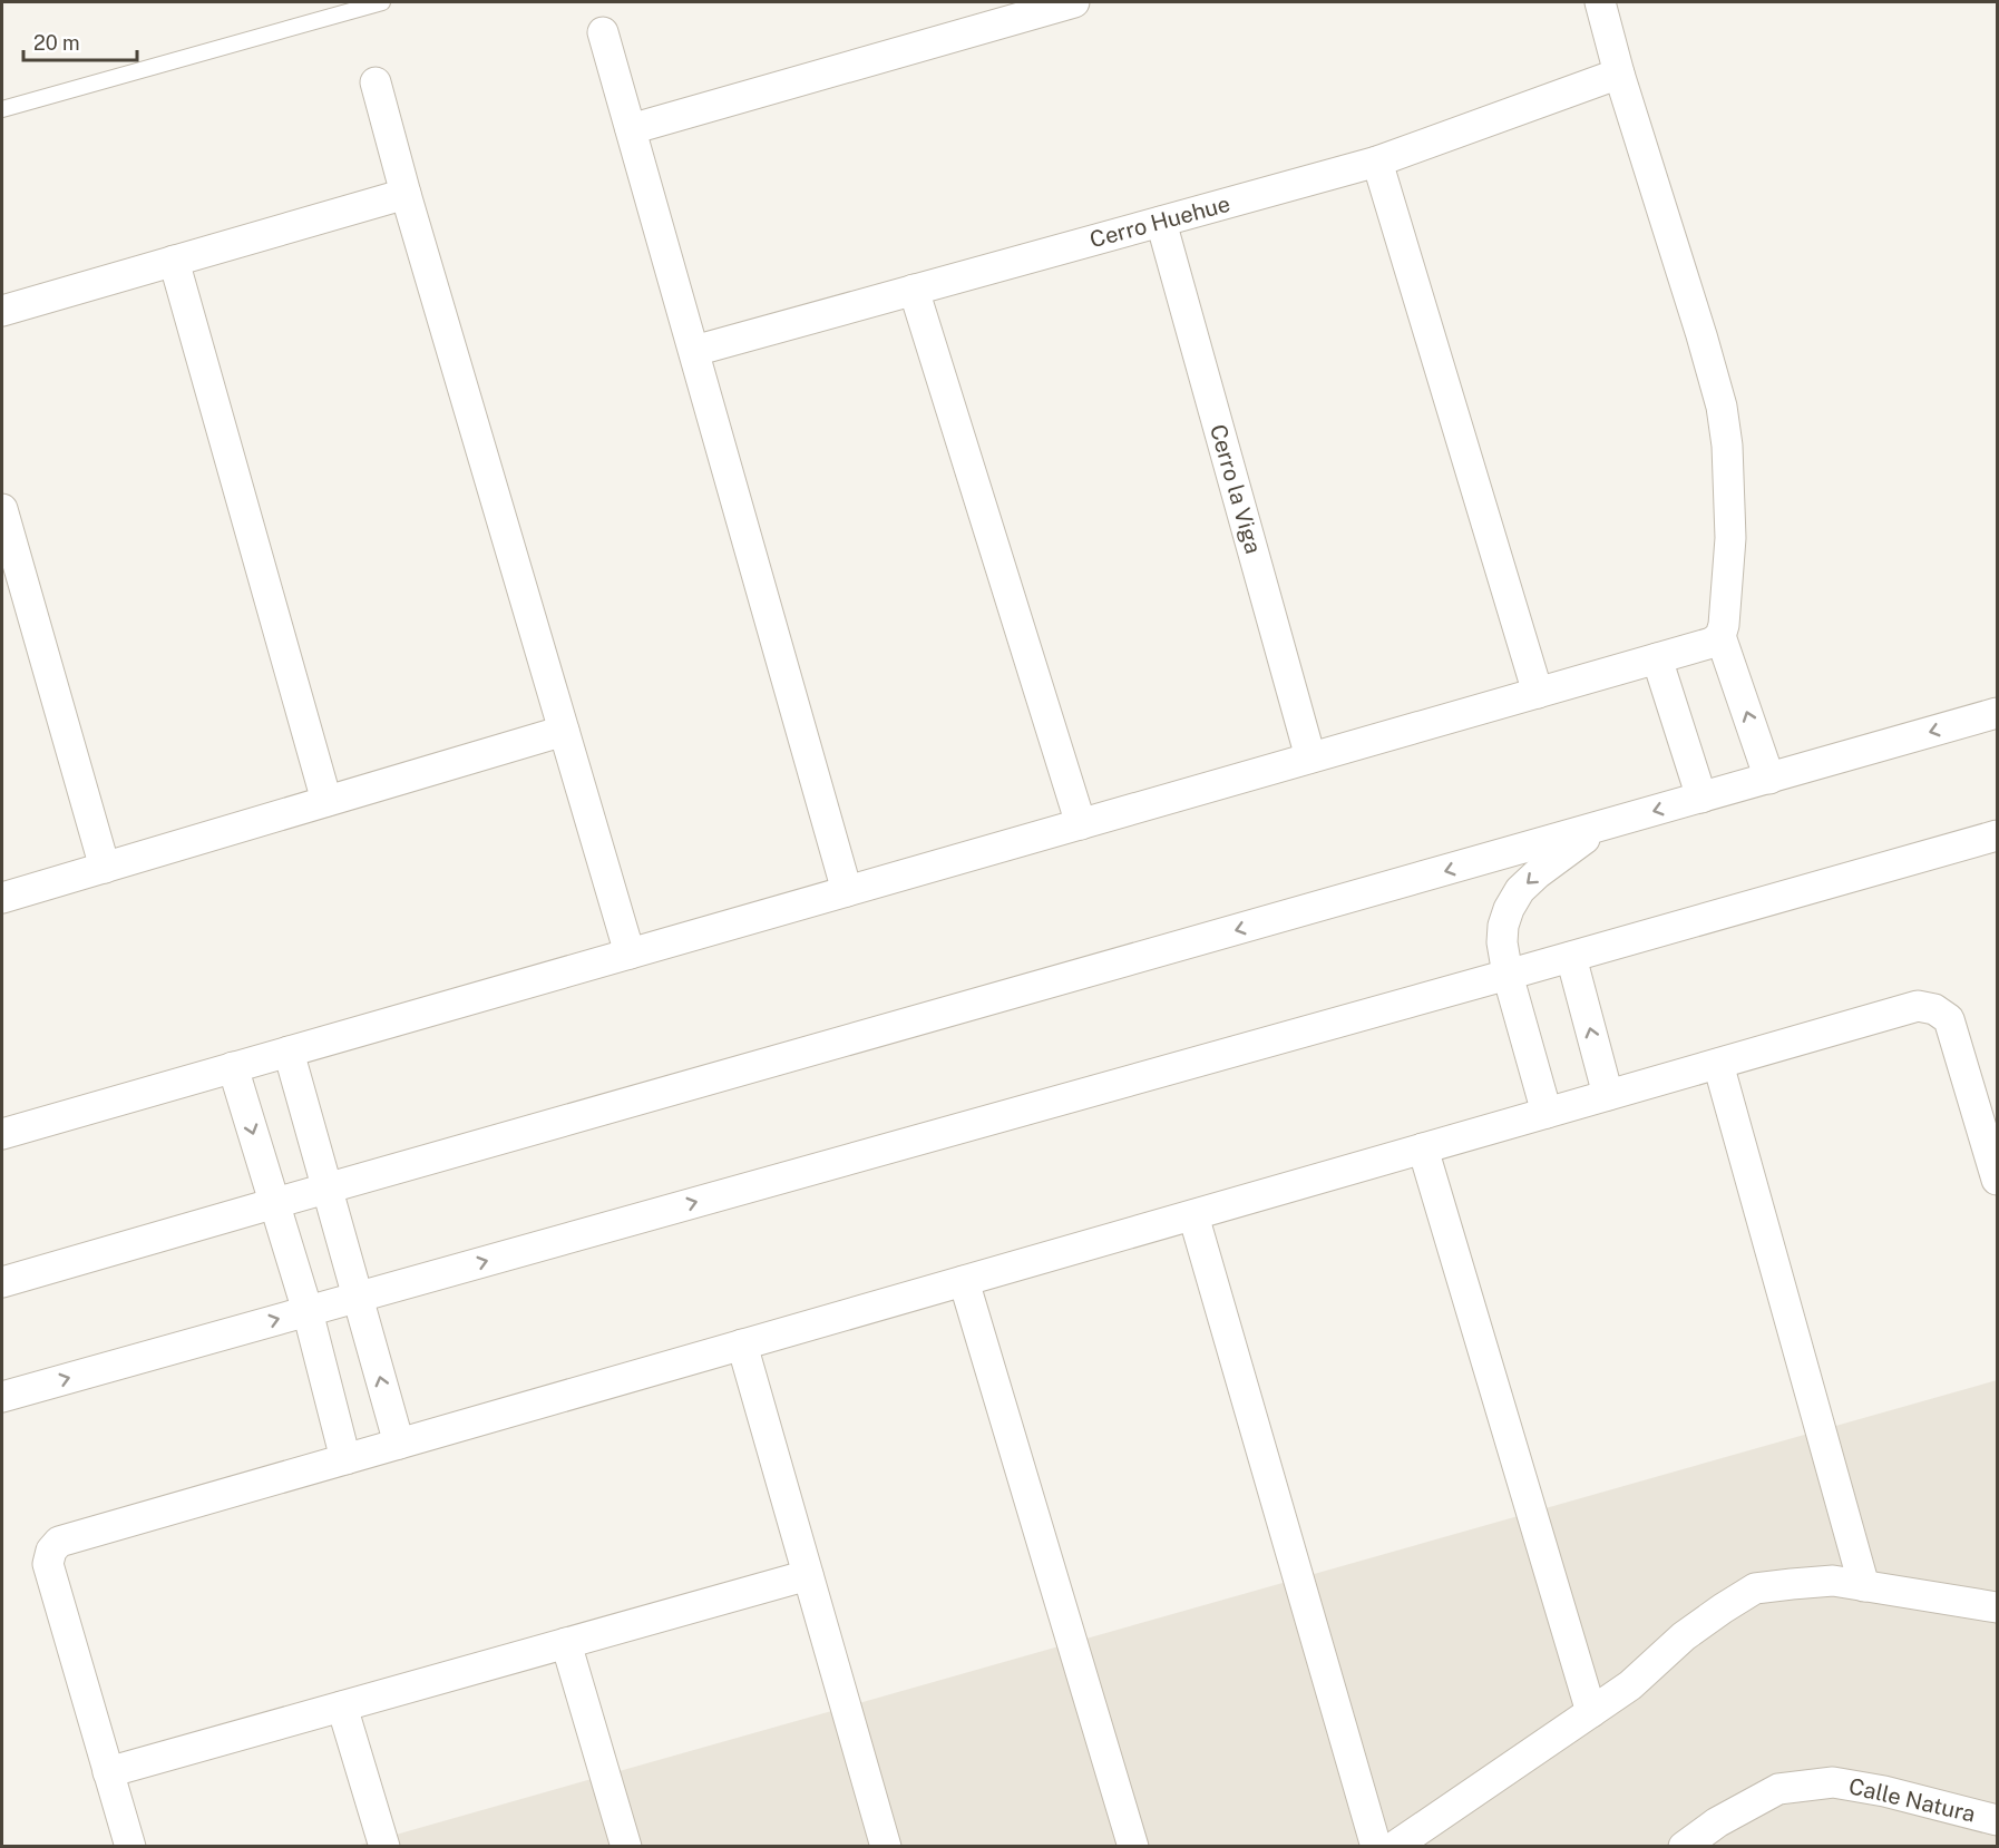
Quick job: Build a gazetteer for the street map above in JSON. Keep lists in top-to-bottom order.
{
  "streets": {
    "street": ["Cerro Huehue", "Cerro la Viga", "Calle Natura"]
  },
  "crossings": [
    ["Cerro Huehue", "Cerro la Viga"]
  ],
  "scale_bar": "20 m"
}
